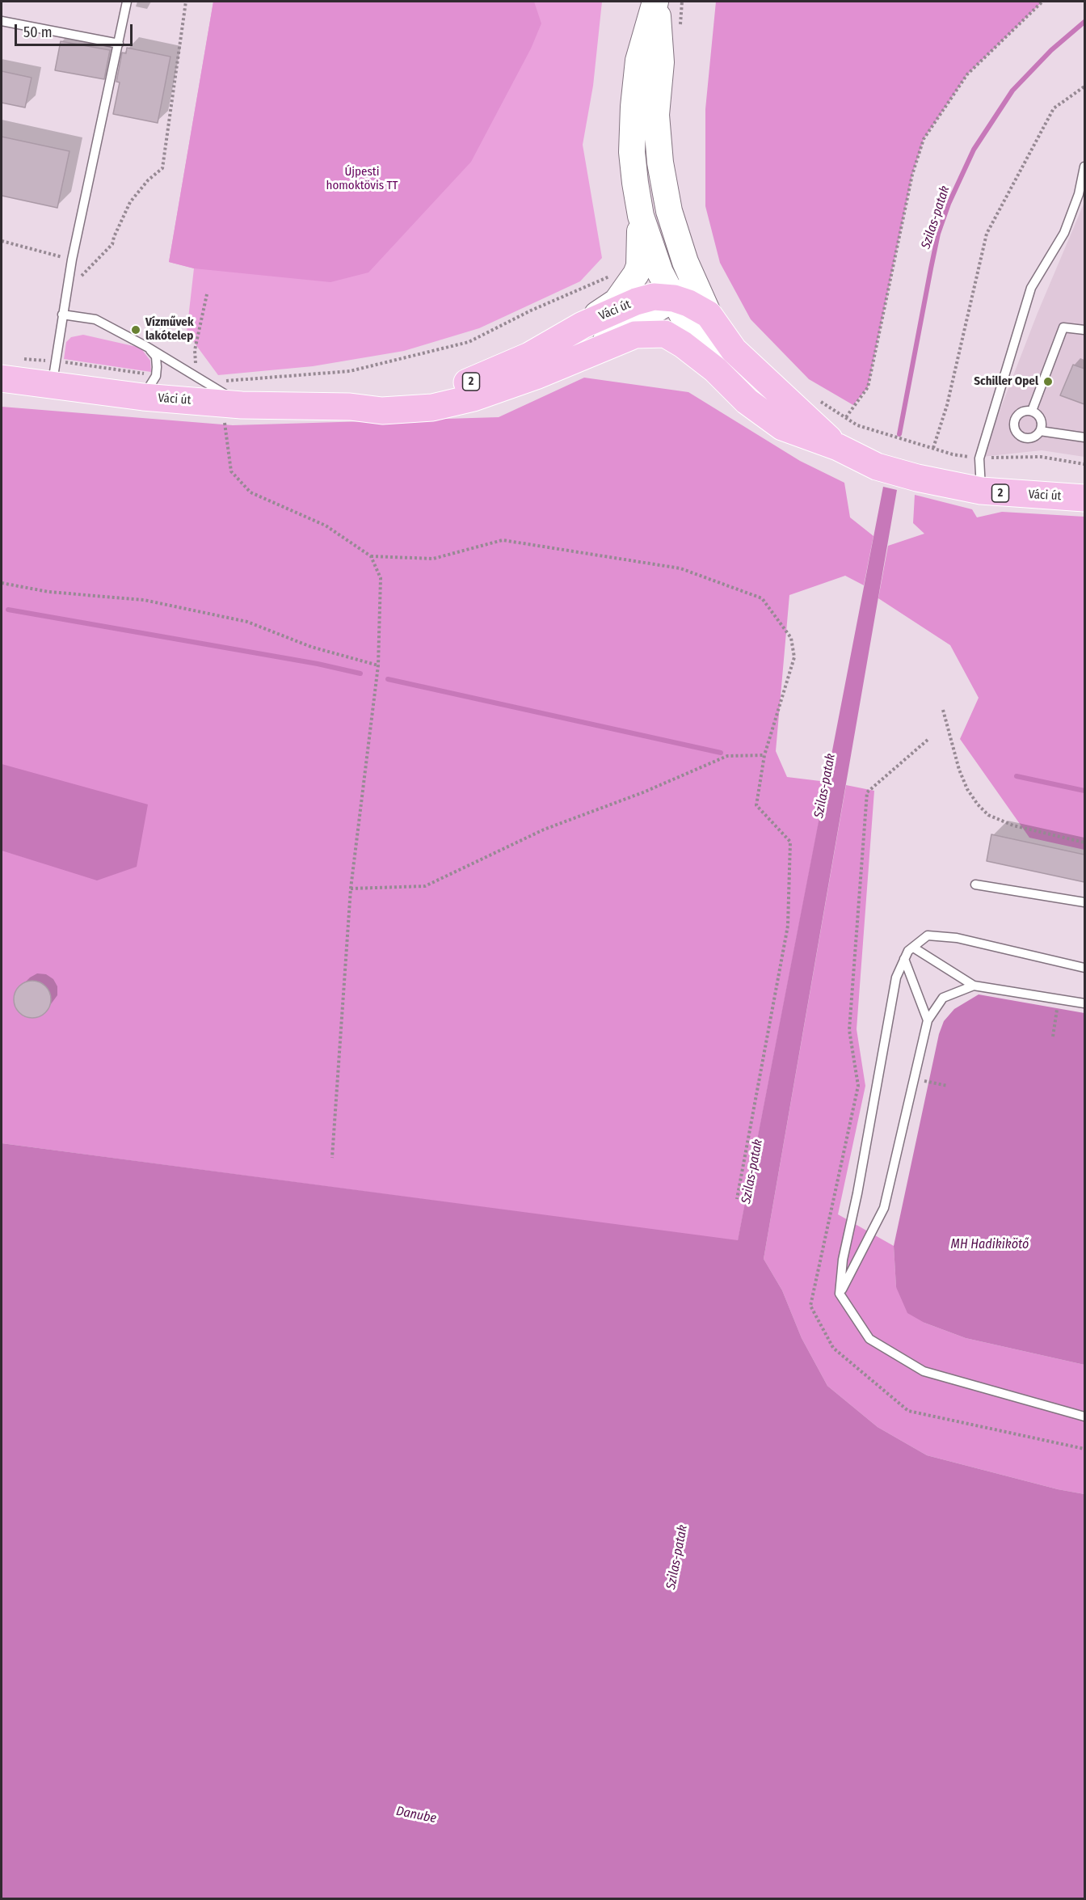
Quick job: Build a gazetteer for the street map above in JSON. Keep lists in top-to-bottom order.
{
  "streets": {
    "main road": ["Váci út", "2"]
  },
  "water": ["Szilas-patak", "MH Hadikikötő", "Danube"],
  "parks": ["Újpesti homoktövis TT"],
  "places": ["Vízművek lakótelep", "Schiller Opel"],
  "scale_bar": "50 m"
}
